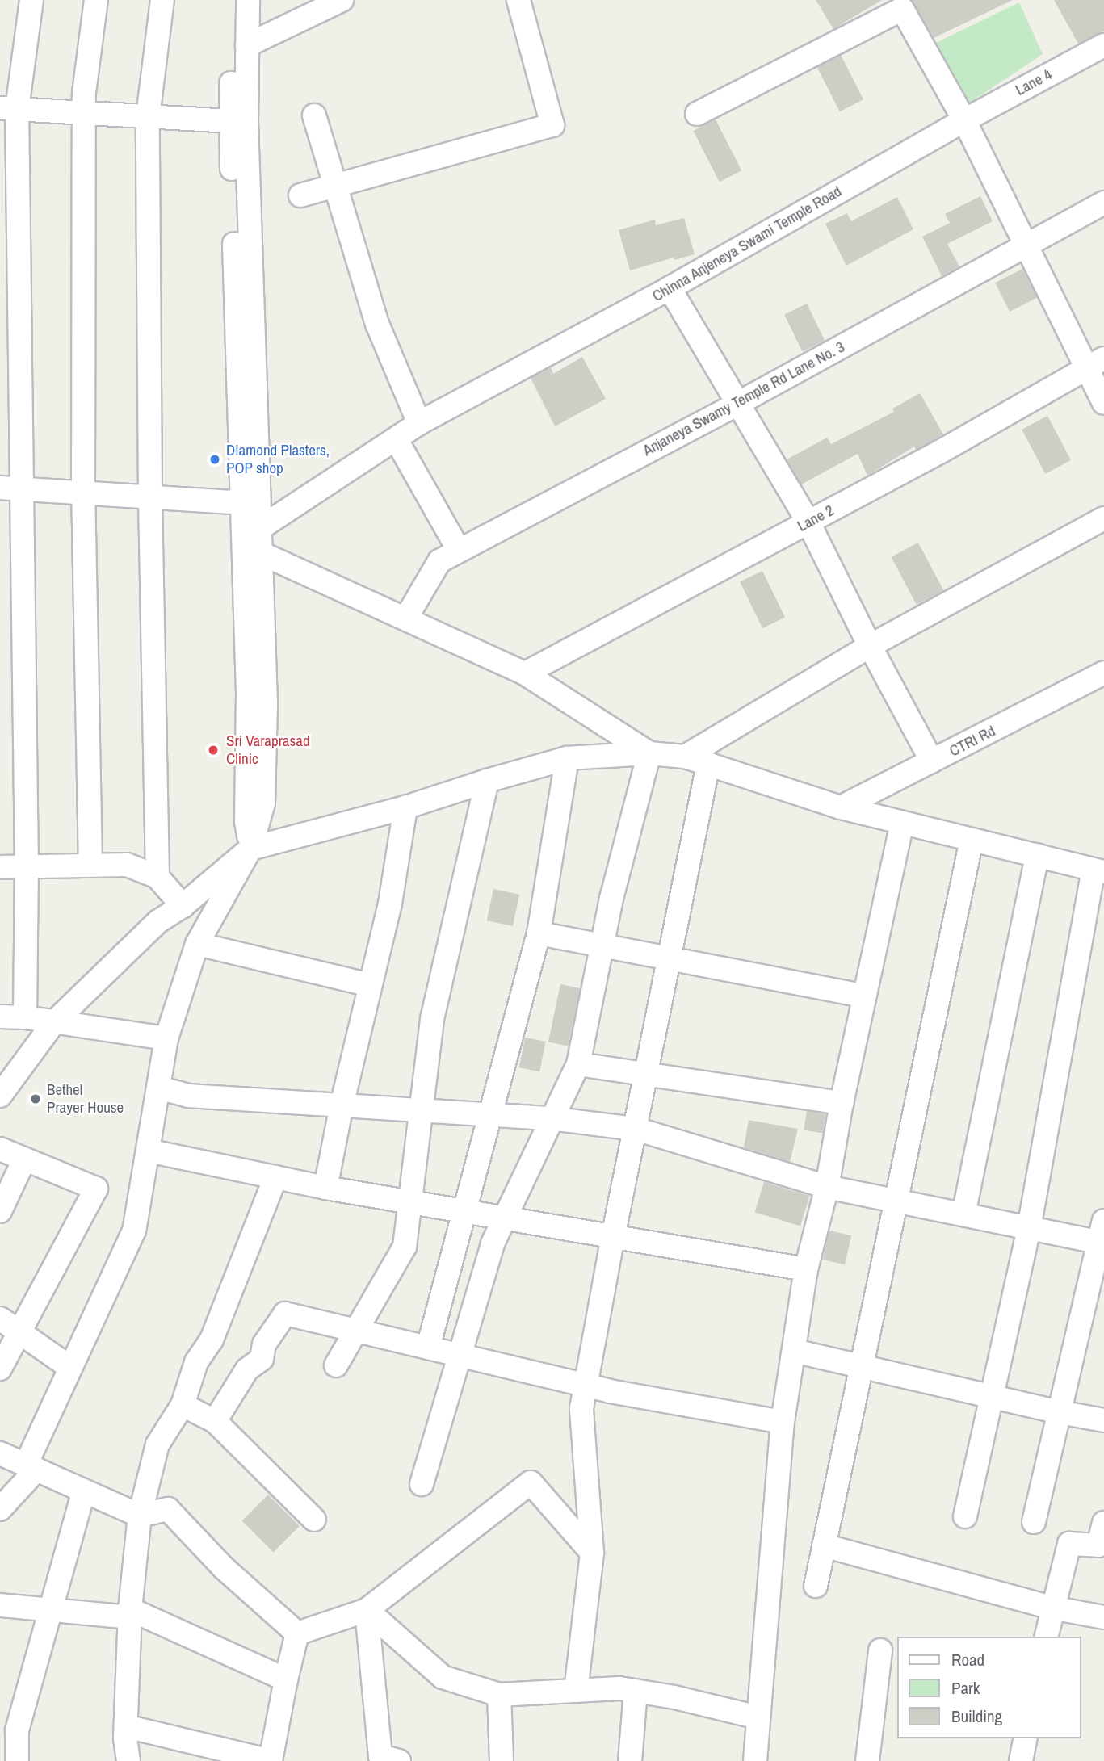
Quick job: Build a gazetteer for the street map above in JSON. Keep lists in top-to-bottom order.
{
  "streets": {
    "street": [
      "Lane 4",
      "Chinna Anjeneya Swami Temple Road",
      "Anjaneya Swamy Temple Rd Lane No. 3",
      "Lane 2",
      "CTRI Rd"
    ]
  },
  "crossings": [
    ["Lane 4", "Chinna Anjeneya Swami Temple Road"]
  ],
  "places": ["Diamond Plasters, POP shop", "Sri Varaprasad Clinic", "Bethel Prayer House"],
  "legend": ["Road", "Park", "Building"]
}
